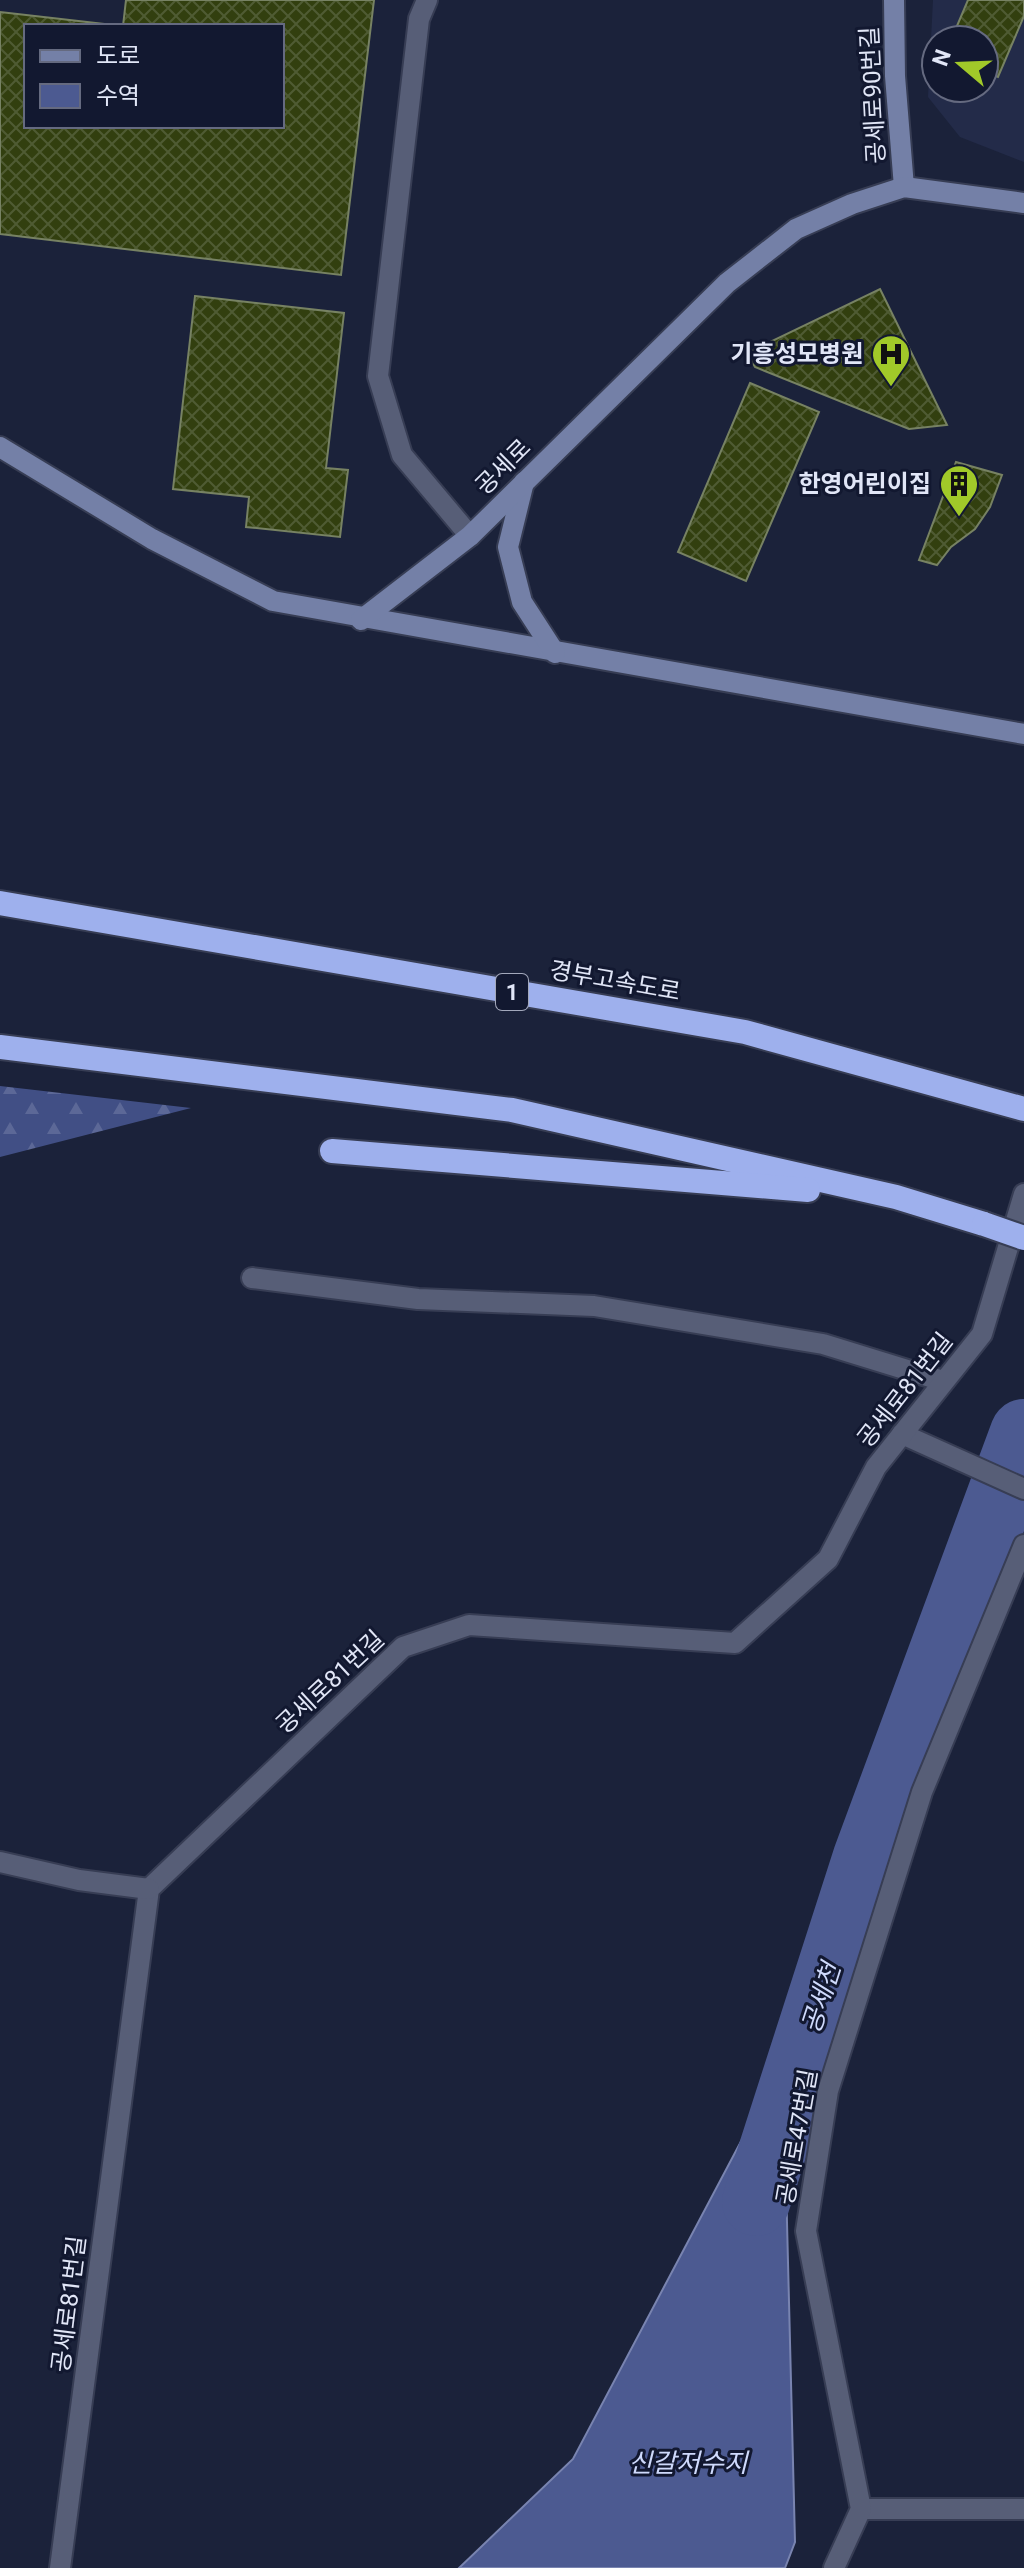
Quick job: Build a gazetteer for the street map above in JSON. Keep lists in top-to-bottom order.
{
  "streets": {
    "highway": ["경부고속도로", "1"],
    "street": [
      "공세로90번길",
      "공세로",
      "공세로81번길",
      "공세로47번길"
    ]
  },
  "crossings": [
    ["공세로90번길", "공세로"]
  ],
  "water": ["공세천", "신갈저수지"],
  "places": {
    "hospital": ["기흥성모병원"],
    "building": ["한영어린이집"]
  },
  "legend": ["도로", "수역"],
  "north": "left"
}
